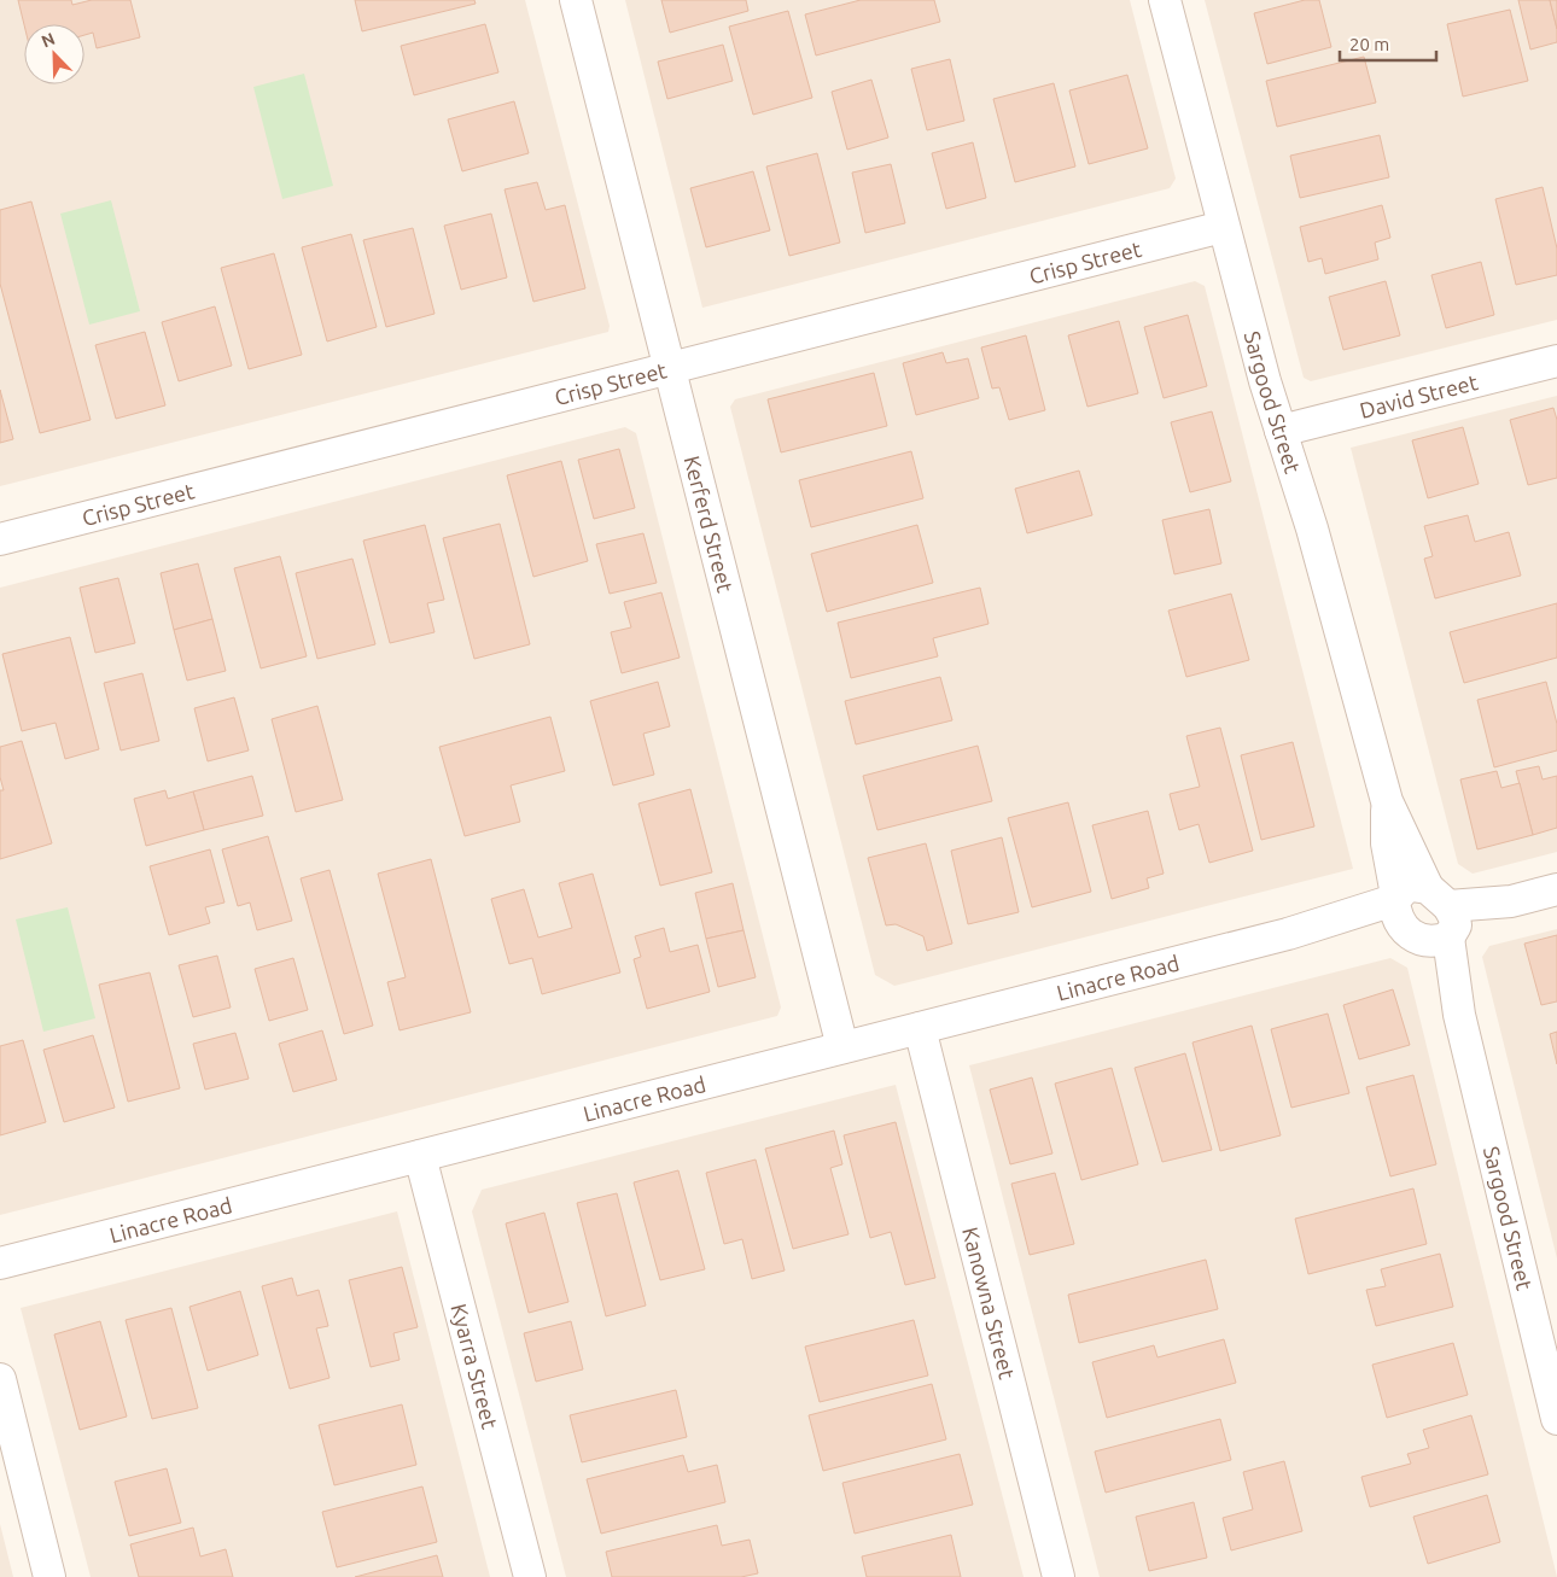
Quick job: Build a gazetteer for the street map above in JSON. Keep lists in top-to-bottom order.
{
  "streets": {
    "street": [
      "Crisp Street",
      "David Street",
      "Sargood Street",
      "Kerferd Street",
      "Linacre Road",
      "Kanowna Street",
      "Kyarra Street"
    ]
  },
  "crossings": [
    ["Crisp Street", "Sargood Street"],
    ["Crisp Street", "Kerferd Street"],
    ["David Street", "Sargood Street"],
    ["Sargood Street", "Linacre Road"],
    ["Kerferd Street", "Linacre Road"],
    ["Linacre Road", "Kanowna Street"],
    ["Linacre Road", "Kyarra Street"]
  ],
  "scale_bar": "20 m",
  "north": "top left"
}
